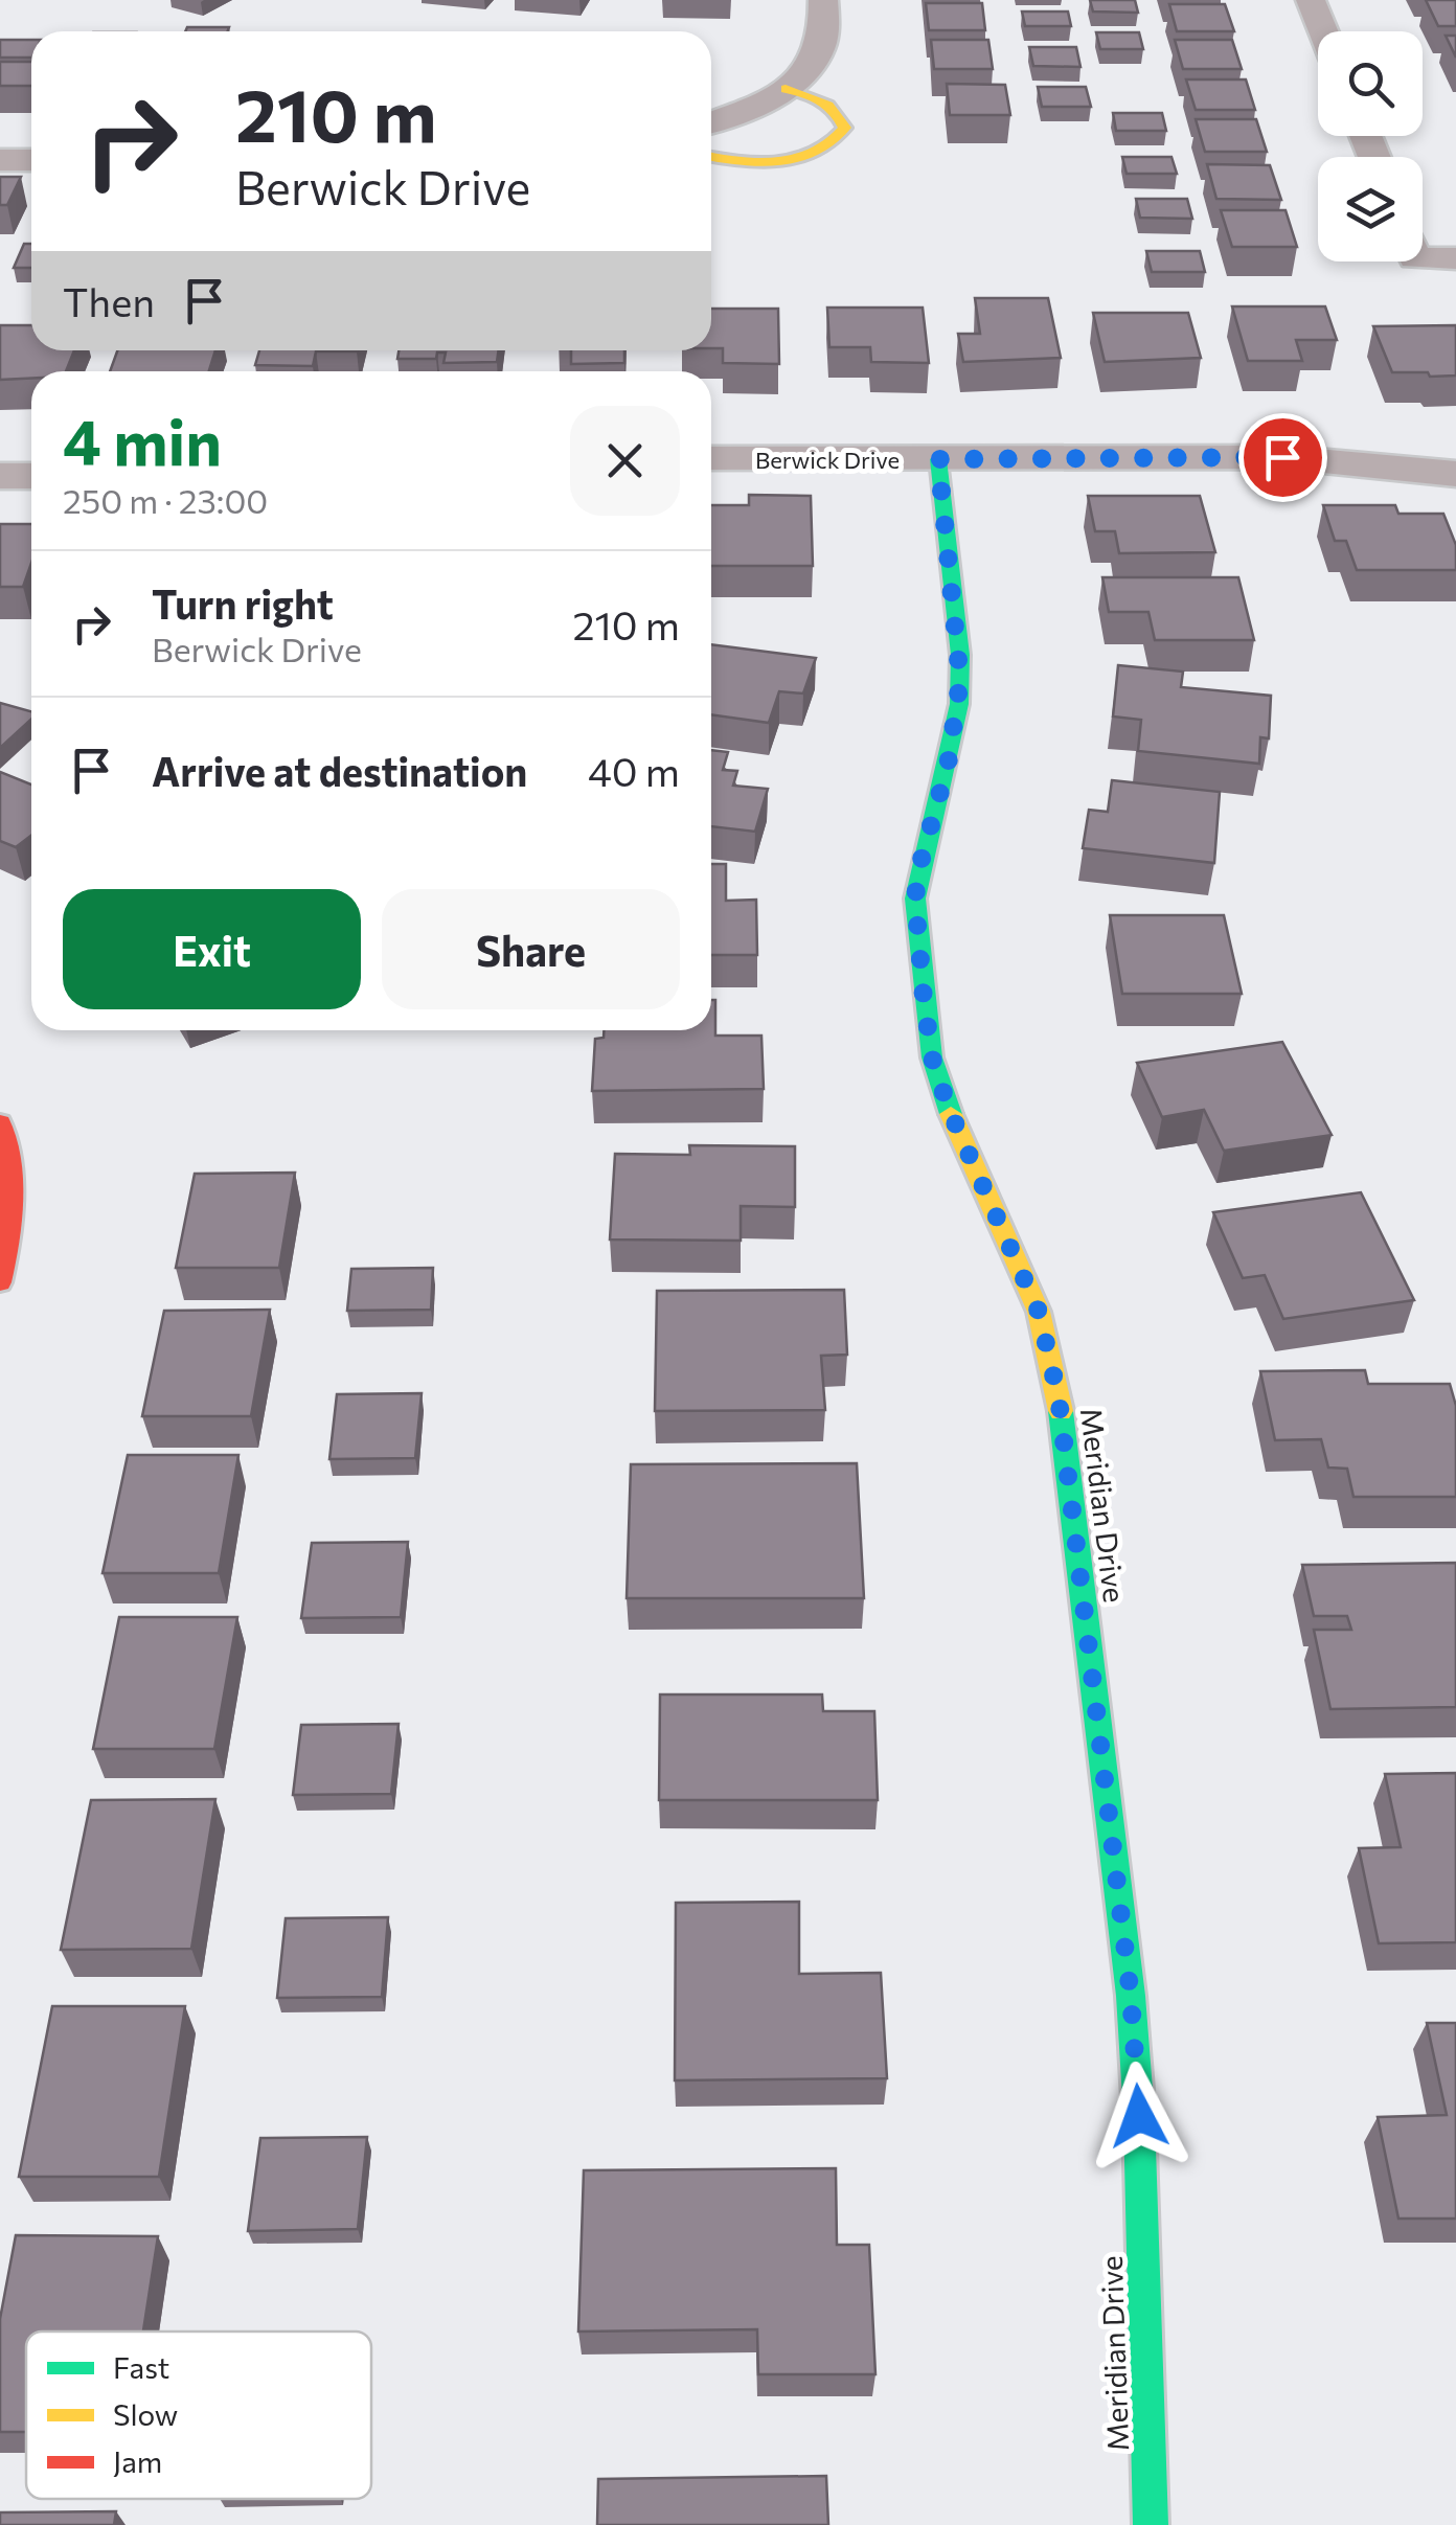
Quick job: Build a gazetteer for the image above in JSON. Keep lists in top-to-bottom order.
{
  "streets": {
    "street": ["Berwick Drive", "Meridian Drive"]
  },
  "crossings": [
    ["Berwick Drive", "Meridian Drive"]
  ],
  "legend": ["Fast", "Slow", "Jam"],
  "page": {
    "turn": ["210 m", "Berwick Drive"],
    "then": "Then",
    "heading": ["4 min", "250 m · 23:00"],
    "list": [
      {
        "name": "Turn right",
        "note": "Berwick Drive",
        "value": "210 m"
      },
      {
        "name": "Arrive at destination",
        "value": "40 m"
      }
    ],
    "buttons": ["Exit", "Share"]
  }
}
